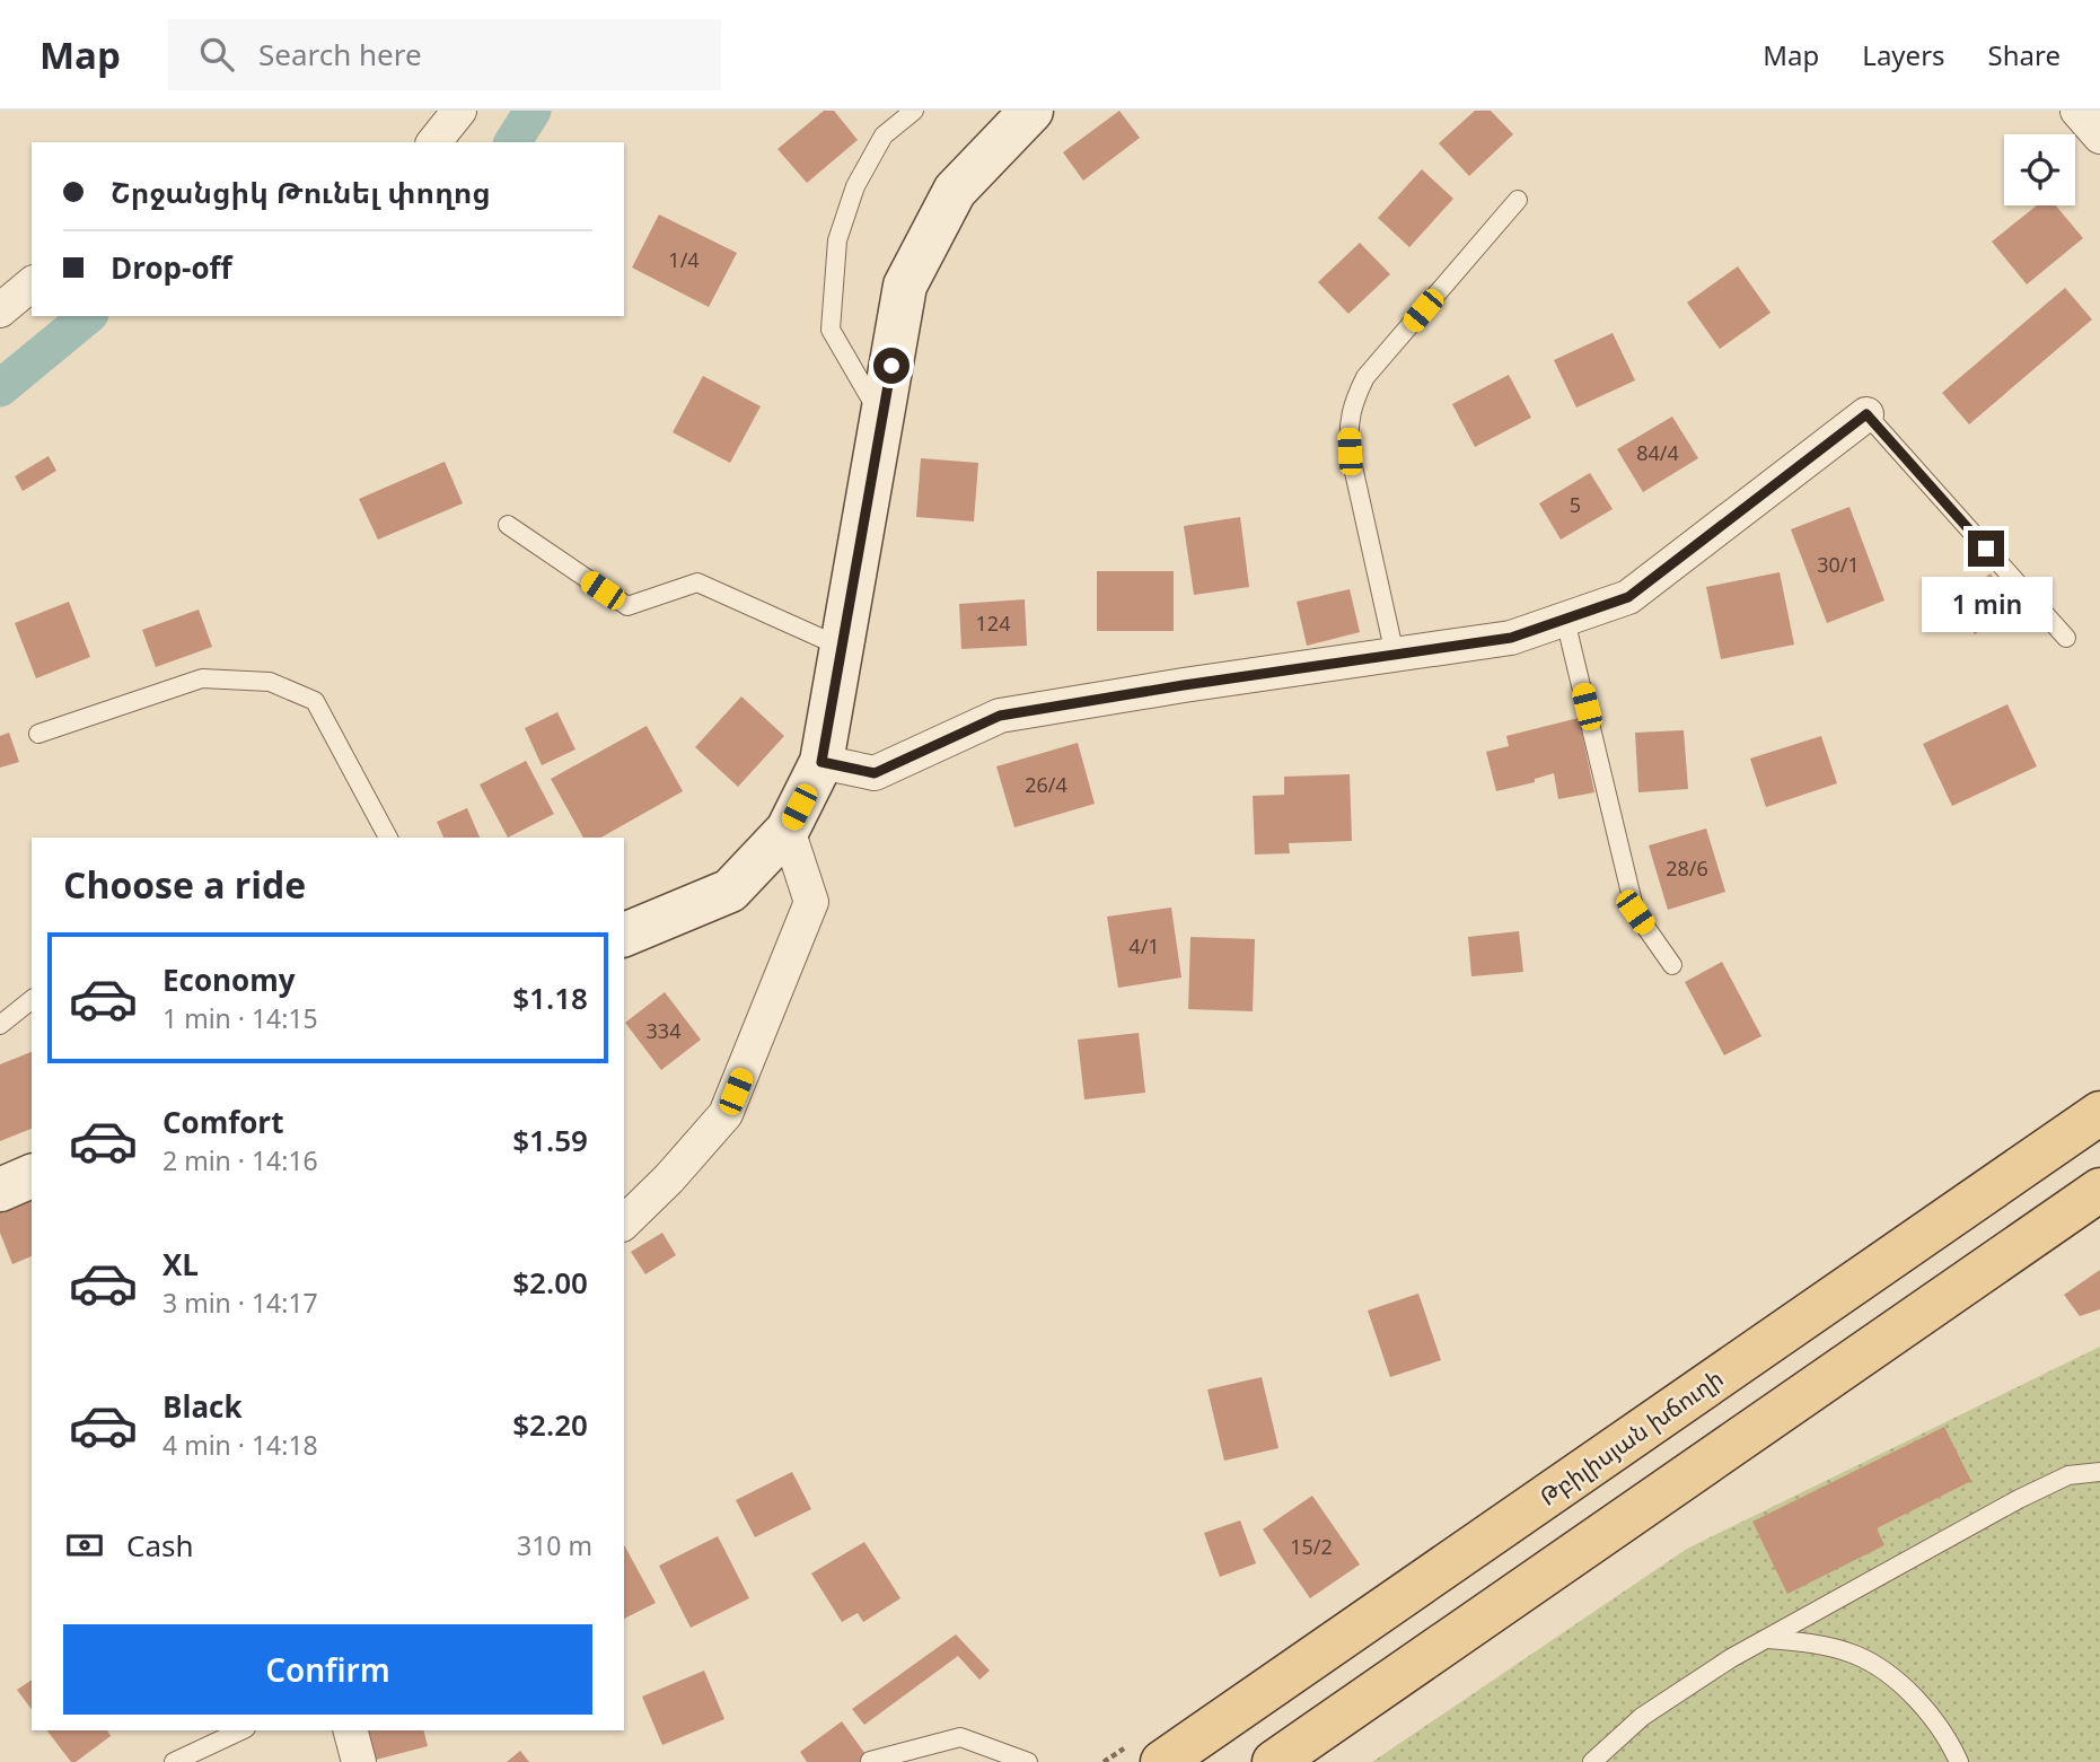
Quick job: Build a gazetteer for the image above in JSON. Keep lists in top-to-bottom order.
{
  "streets": {
    "main road": ["Թբիլիսյան խճուղի"]
  },
  "house_numbers": [
    "1/4",
    "84/4",
    "5",
    "30/1",
    "124",
    "26/4",
    "28/6",
    "4/1",
    "334",
    "15/2"
  ],
  "page": {
    "header": "Map",
    "search": "Search here",
    "nav": ["Map", "Layers", "Share"],
    "banner": ["Շրջանցիկ Թունել փողոց", "Drop-off"],
    "bubble": "1 min",
    "heading": "Choose a ride",
    "list": [
      {
        "name": "Economy",
        "note": "1 min · 14:15",
        "value": "$1.18"
      },
      {
        "name": "Comfort",
        "note": "2 min · 14:16",
        "value": "$1.59"
      },
      {
        "name": "XL",
        "note": "3 min · 14:17",
        "value": "$2.00"
      },
      {
        "name": "Black",
        "note": "4 min · 14:18",
        "value": "$2.20"
      }
    ],
    "pay": ["Cash", "310 m"],
    "buttons": "Confirm"
  }
}
